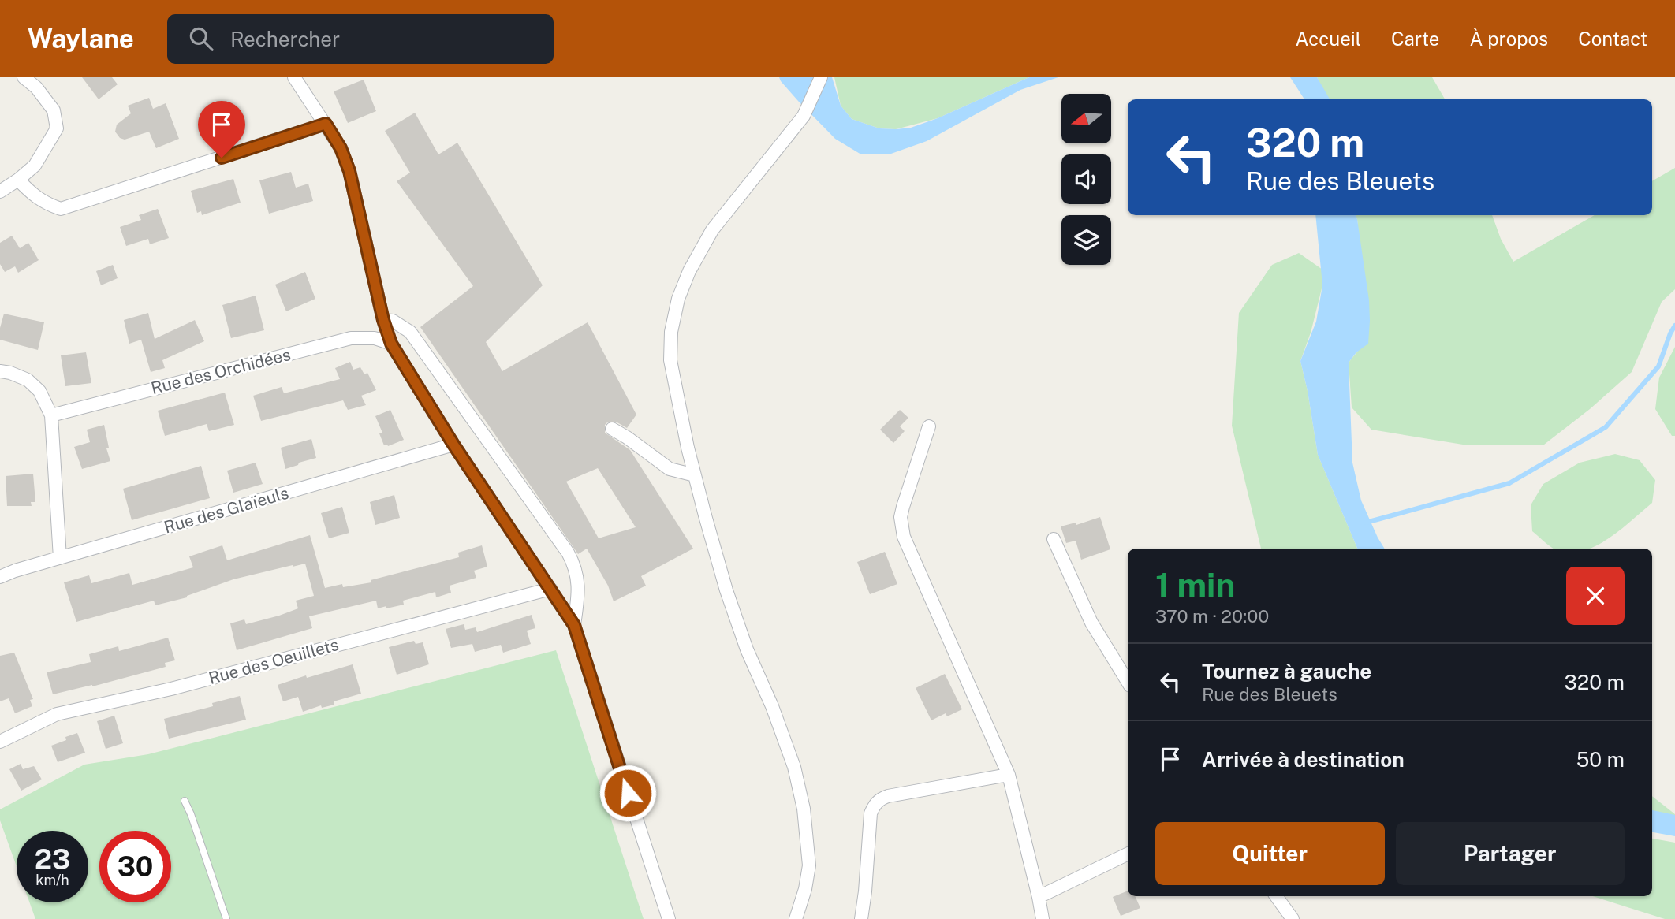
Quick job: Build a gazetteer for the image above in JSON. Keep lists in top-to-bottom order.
{
  "streets": {
    "street": ["Rue des Orchidées", "Rue des Glaïeuls", "Rue des Oeuillets"]
  },
  "north": "left",
  "page": {
    "header": "Waylane",
    "search": "Rechercher",
    "nav": [
      "Accueil",
      "Carte",
      "À propos",
      "Contact"
    ],
    "turn": ["320 m", "Rue des Bleuets"],
    "heading": ["1 min", "370 m · 20:00"],
    "list": [
      {
        "name": "Tournez à gauche",
        "note": "Rue des Bleuets",
        "value": "320 m"
      },
      {
        "name": "Arrivée à destination",
        "value": "50 m"
      }
    ],
    "buttons": ["Quitter", "Partager"],
    "speed": "23 km/h",
    "limit": "30"
  }
}
